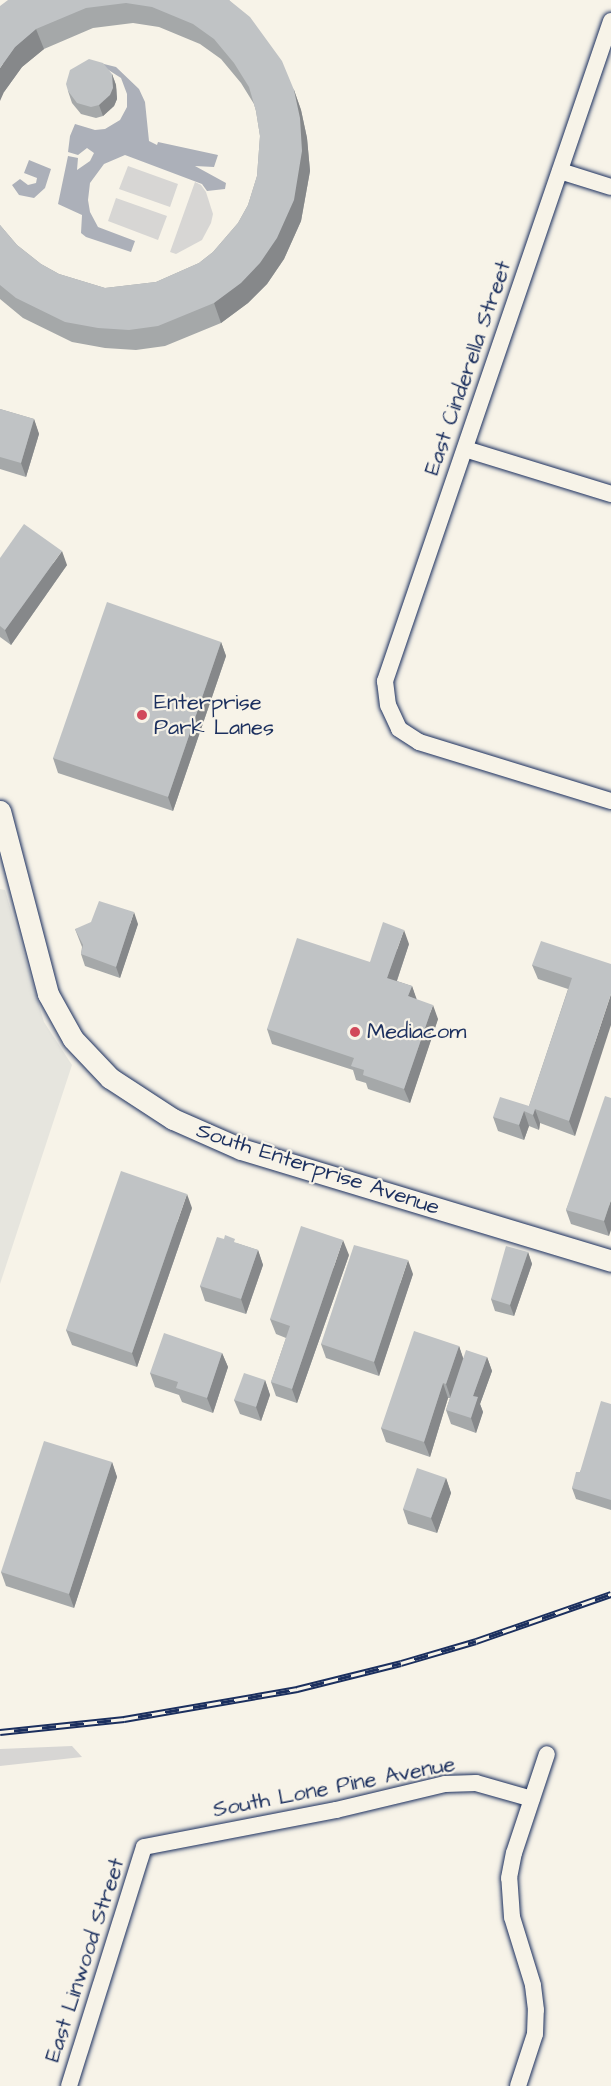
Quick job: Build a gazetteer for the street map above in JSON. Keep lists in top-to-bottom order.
{
  "streets": {
    "street": [
      "East Cinderella Street",
      "South Enterprise Avenue",
      "South Lone Pine Avenue",
      "East Linwood Street"
    ]
  },
  "crossings": [
    ["South Lone Pine Avenue", "East Linwood Street"]
  ],
  "places": ["Enterprise Park Lanes", "Mediacom"]
}
